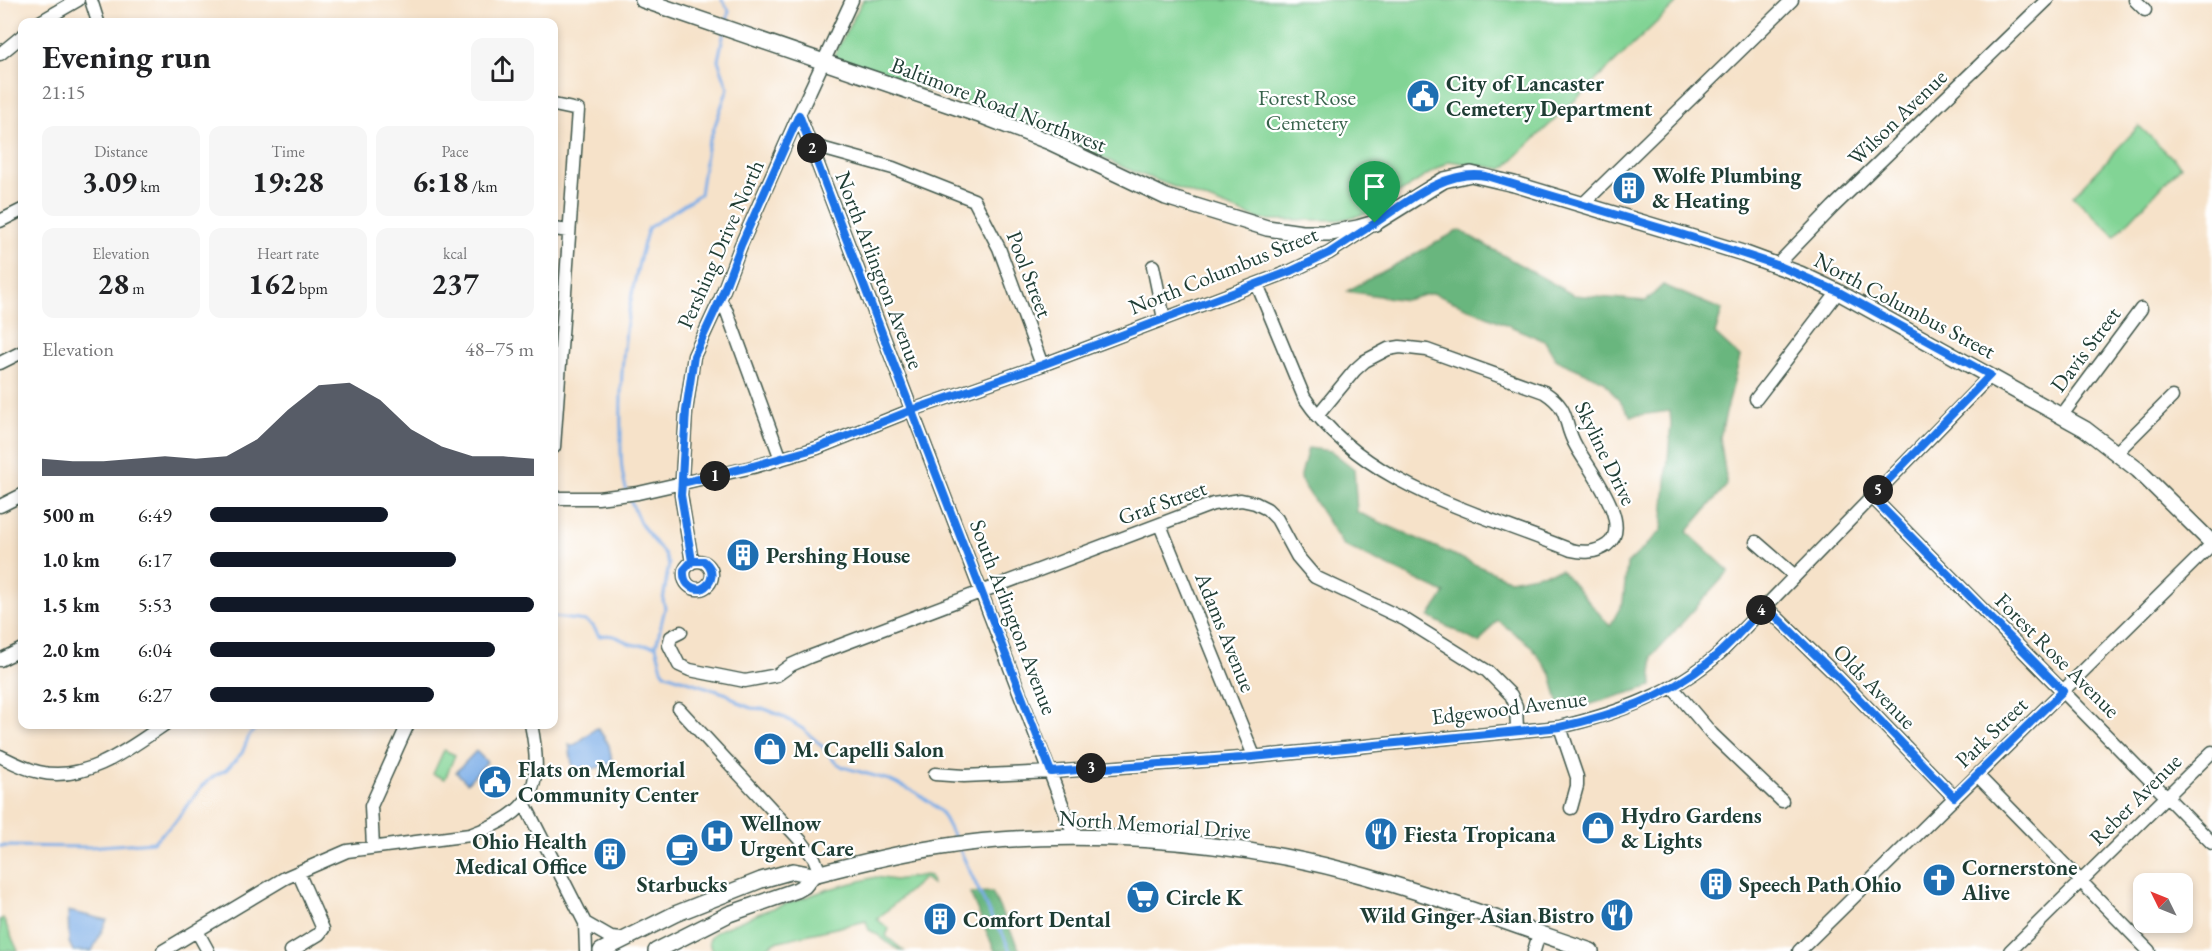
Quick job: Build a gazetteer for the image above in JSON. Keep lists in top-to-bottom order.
{
  "streets": {
    "main road": ["Baltimore Road Northwest", "North Columbus Street", "North Memorial Drive"],
    "street": [
      "Wilson Avenue",
      "Pershing Drive North",
      "North Arlington Avenue",
      "Pool Street",
      "Davis Street",
      "Skyline Drive",
      "Graf Street",
      "South Arlington Avenue",
      "Adams Avenue",
      "Forest Rose Avenue",
      "Olds Avenue",
      "Edgewood Avenue",
      "Park Street",
      "Reber Avenue"
    ]
  },
  "crossings": [
    ["Baltimore Road Northwest", "Pershing Drive North"],
    ["Baltimore Road Northwest", "North Columbus Street"],
    ["Wilson Avenue", "North Columbus Street"],
    ["Pershing Drive North", "North Arlington Avenue"],
    ["Pershing Drive North", "North Columbus Street"],
    ["North Arlington Avenue", "North Columbus Street"],
    ["North Arlington Avenue", "Pool Street"],
    ["North Arlington Avenue", "South Arlington Avenue"],
    ["North Columbus Street", "Pool Street"],
    ["North Columbus Street", "Davis Street"],
    ["North Columbus Street", "Skyline Drive"],
    ["North Columbus Street", "South Arlington Avenue"],
    ["North Columbus Street", "Edgewood Avenue"],
    ["North Columbus Street", "Park Street"],
    ["Graf Street", "South Arlington Avenue"],
    ["Graf Street", "Adams Avenue"],
    ["Graf Street", "Edgewood Avenue"],
    ["South Arlington Avenue", "Edgewood Avenue"],
    ["South Arlington Avenue", "North Memorial Drive"],
    ["Adams Avenue", "Edgewood Avenue"],
    ["Forest Rose Avenue", "Edgewood Avenue"],
    ["Forest Rose Avenue", "Park Street"],
    ["Forest Rose Avenue", "Reber Avenue"],
    ["Olds Avenue", "Edgewood Avenue"],
    ["Olds Avenue", "Park Street"]
  ],
  "parks": ["Forest Rose Cemetery"],
  "places": {
    "public building": ["City of Lancaster Cemetery Department", "Flats on Memorial Community Center"],
    "building": [
      "Wolfe Plumbing & Heating",
      "Pershing House",
      "Ohio Health Medical Office",
      "Speech Path Ohio",
      "Comfort Dental"
    ],
    "shop": ["M. Capelli Salon", "Hydro Gardens & Lights"],
    "restaurant": ["Fiesta Tropicana", "Wild Ginger Asian Bistro"],
    "hospital": ["Wellnow Urgent Care"],
    "cafe": ["Starbucks"],
    "church": ["Cornerstone Alive"],
    "supermarket": ["Circle K"]
  },
  "north": "top left",
  "page": {
    "heading": ["Evening run", "21:15"],
    "stats": [
      ["Distance", "3.09 km"],
      ["Time", "19:28"],
      ["Pace", "6:18 /km"],
      ["Elevation", "28 m"],
      ["Heart rate", "162 bpm"],
      ["kcal", "237"]
    ],
    "pins": [
      "2",
      "1",
      "5",
      "4",
      "3"
    ],
    "chart": ["Elevation", "48–75 m"],
    "list": [
      {
        "name": "500 m",
        "note": "6:49"
      },
      {
        "name": "1.0 km",
        "note": "6:17"
      },
      {
        "name": "1.5 km",
        "note": "5:53"
      },
      {
        "name": "2.0 km",
        "note": "6:04"
      },
      {
        "name": "2.5 km",
        "note": "6:27"
      }
    ]
  }
}
